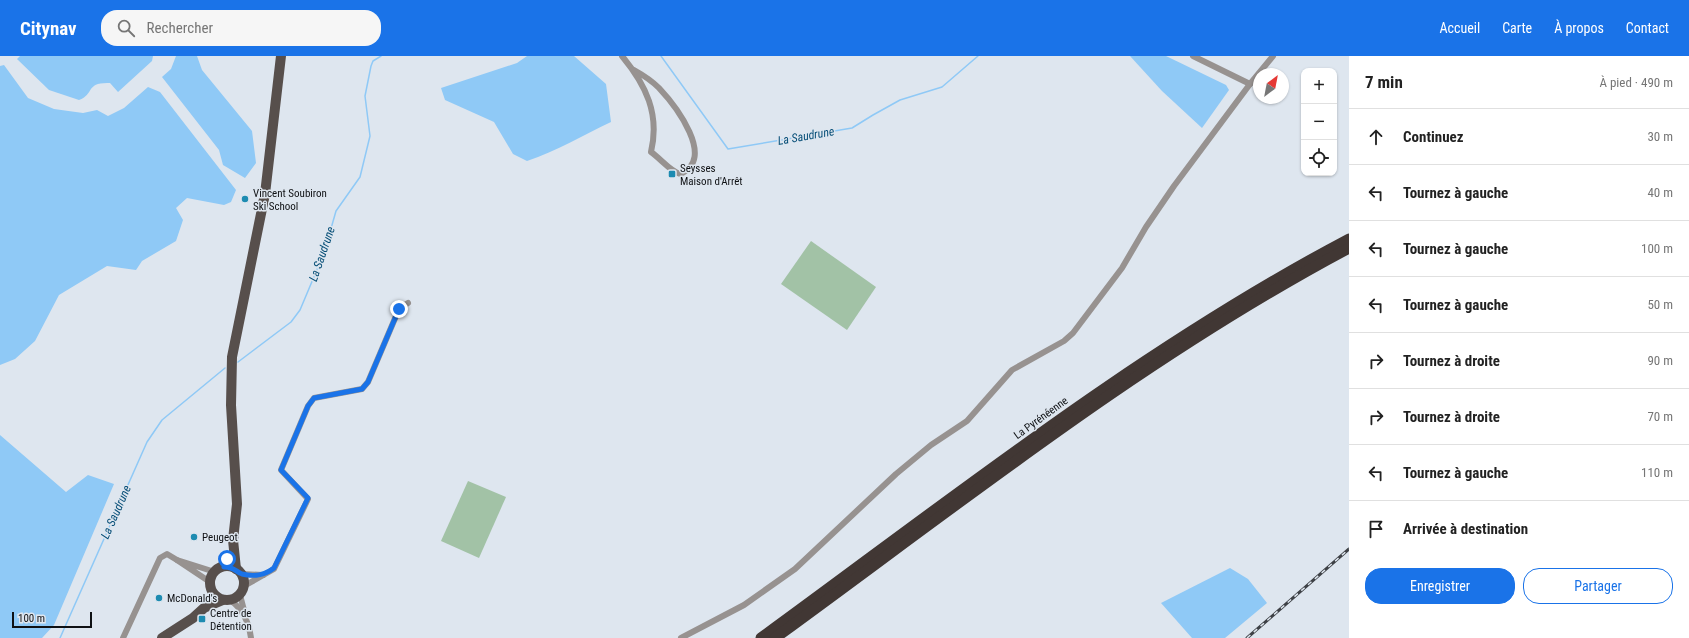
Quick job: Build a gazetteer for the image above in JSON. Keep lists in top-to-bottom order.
{
  "streets": {
    "highway": ["La Pyrénéenne"]
  },
  "water": ["La Saudrune"],
  "places": {
    "transit": ["Seysses Maison d'Arrêt", "Centre de Détention"],
    "other": ["Vincent Soubiron Ski School", "Peugeot", "McDonald's"]
  },
  "scale_bar": "100 m",
  "north": "top right",
  "page": {
    "header": "Citynav",
    "search": "Rechercher",
    "nav": [
      "Accueil",
      "Carte",
      "À propos",
      "Contact"
    ],
    "heading": ["7 min", "À pied · 490 m"],
    "map_buttons": ["+", "−"],
    "list": [
      ["Continuez", "30 m"],
      ["Tournez à gauche", "40 m"],
      ["Tournez à gauche", "100 m"],
      ["Tournez à gauche", "50 m"],
      ["Tournez à droite", "90 m"],
      ["Tournez à droite", "70 m"],
      ["Tournez à gauche", "110 m"],
      "Arrivée à destination"
    ],
    "buttons": ["Enregistrer", "Partager"],
    "scale": "100 m"
  }
}
